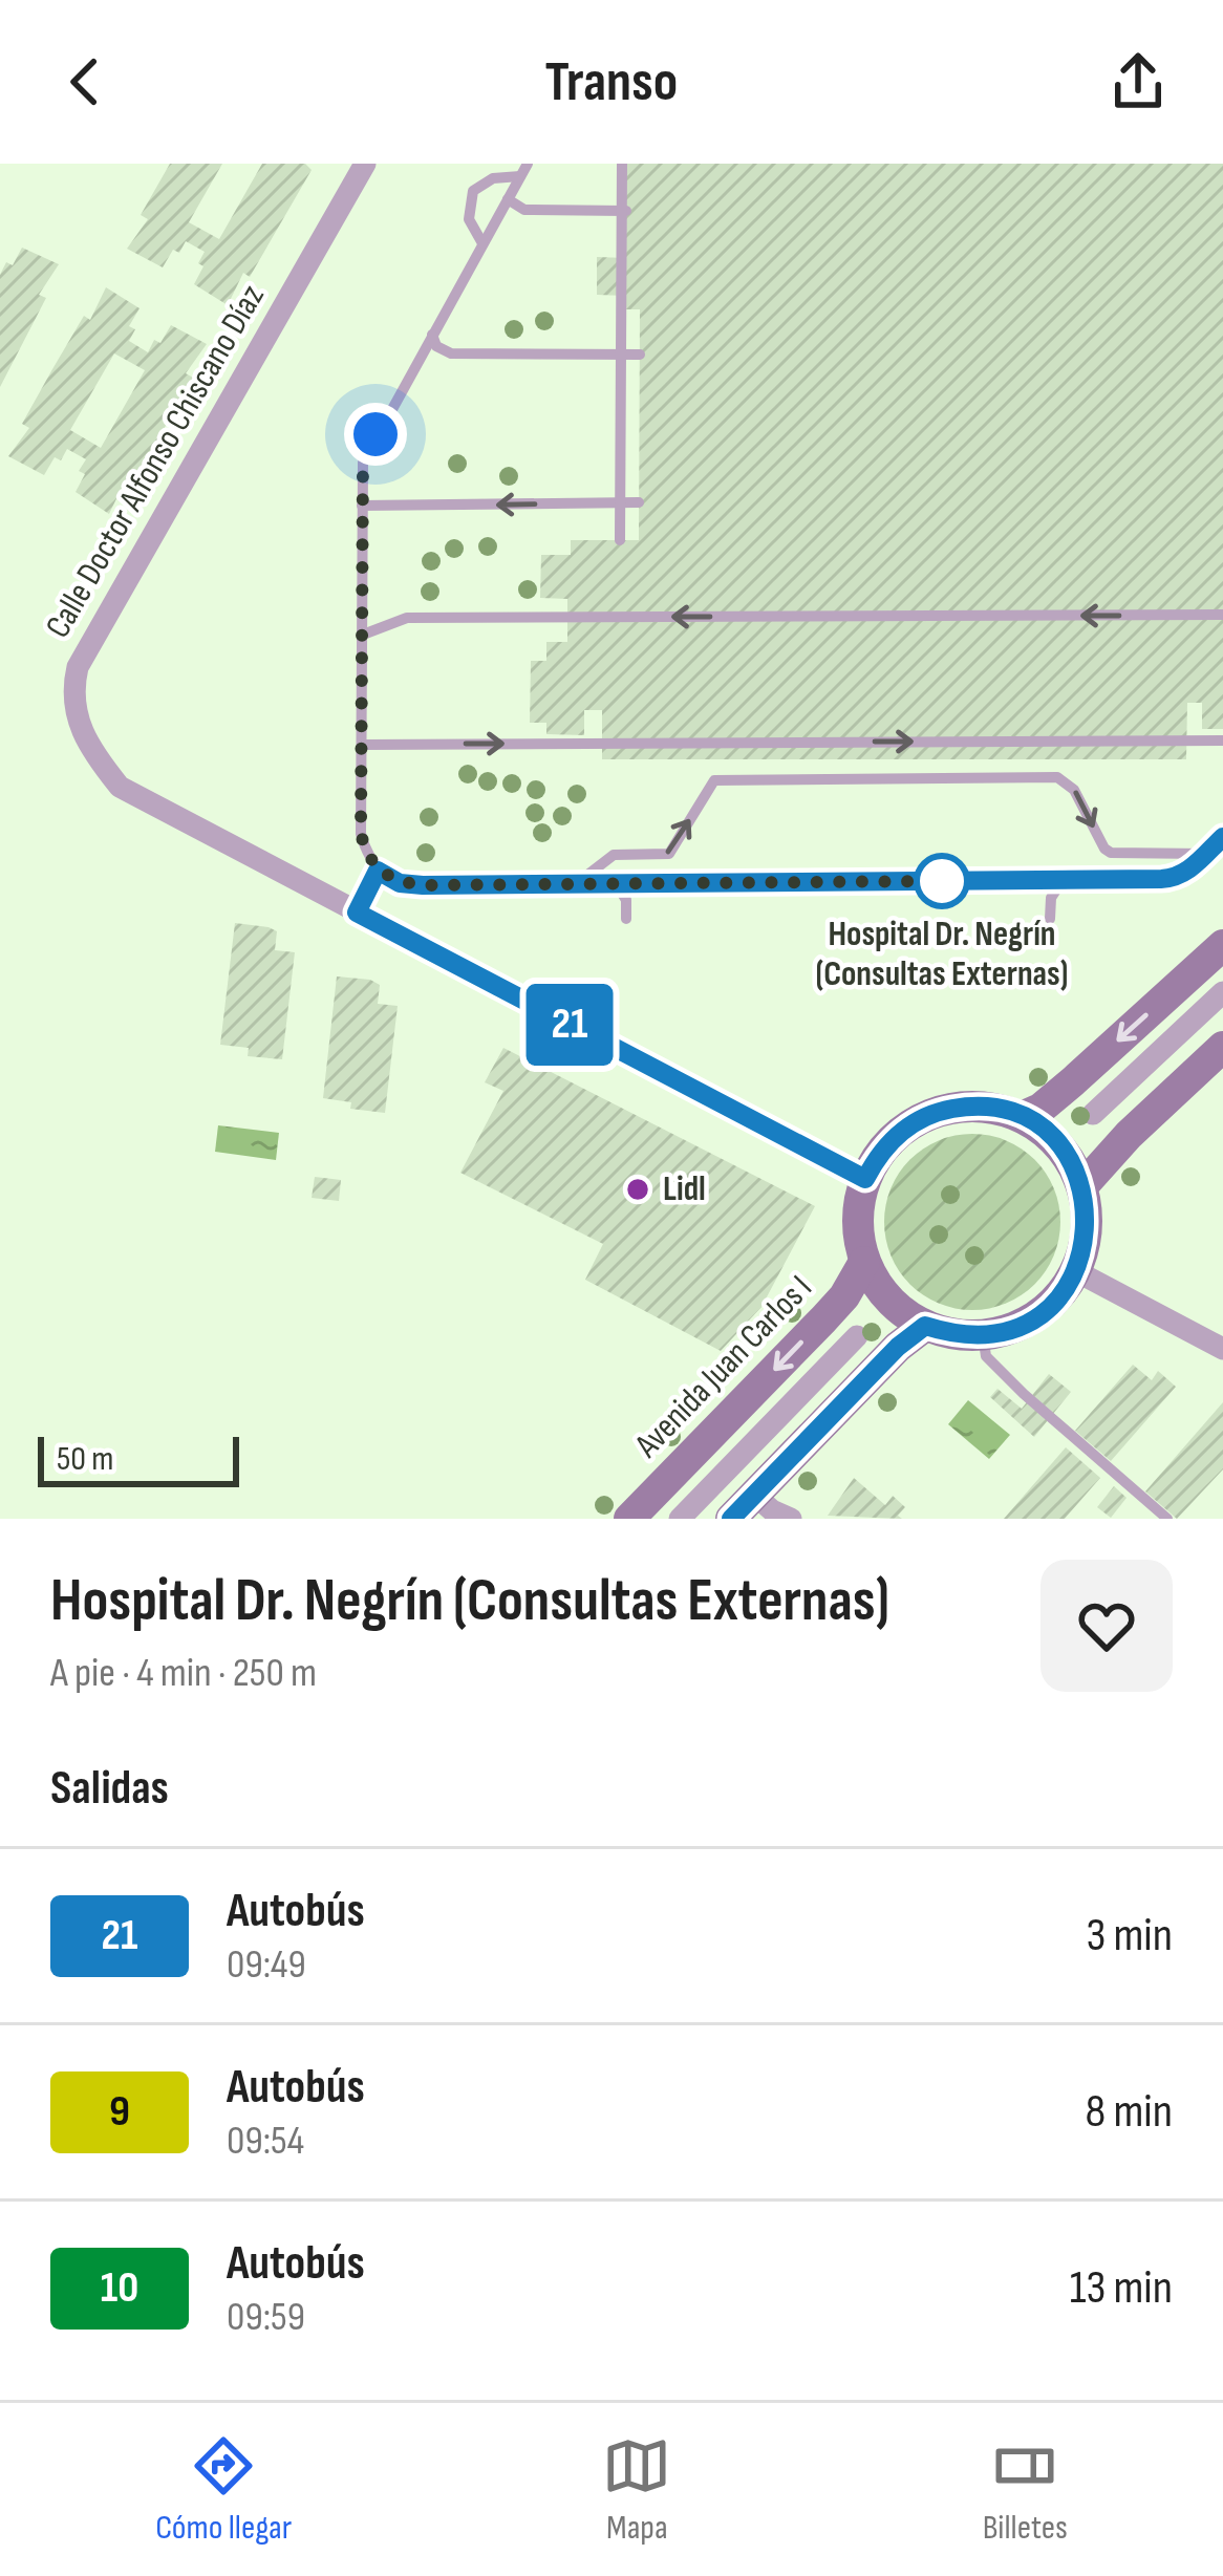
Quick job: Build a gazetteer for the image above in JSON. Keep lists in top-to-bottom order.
{
  "streets": {
    "street": ["Calle Doctor Alfonso Chiscano Díaz", "Avenida Juan Carlos I"]
  },
  "crossings": [
    ["Calle Doctor Alfonso Chiscano Díaz", "Avenida Juan Carlos I"]
  ],
  "places": ["Hospital Dr. Negrín (Consultas Externas)", "Lidl"],
  "lines": ["bus line 21"],
  "scale_bar": "50 m",
  "page": {
    "header": "Transo",
    "on_map": "21",
    "scale": "50 m",
    "heading": [
      ["Hospital Dr. Negrín (Consultas Externas)", "A pie · 4 min · 250 m"],
      "Salidas"
    ],
    "list": [
      {
        "mark": "21",
        "name": "Autobús",
        "note": "09:49",
        "value": "3 min"
      },
      {
        "mark": "9",
        "name": "Autobús",
        "note": "09:54",
        "value": "8 min"
      },
      {
        "mark": "10",
        "name": "Autobús",
        "note": "09:59",
        "value": "13 min"
      }
    ],
    "tabs": ["Cómo llegar", "Mapa", "Billetes"]
  }
}
